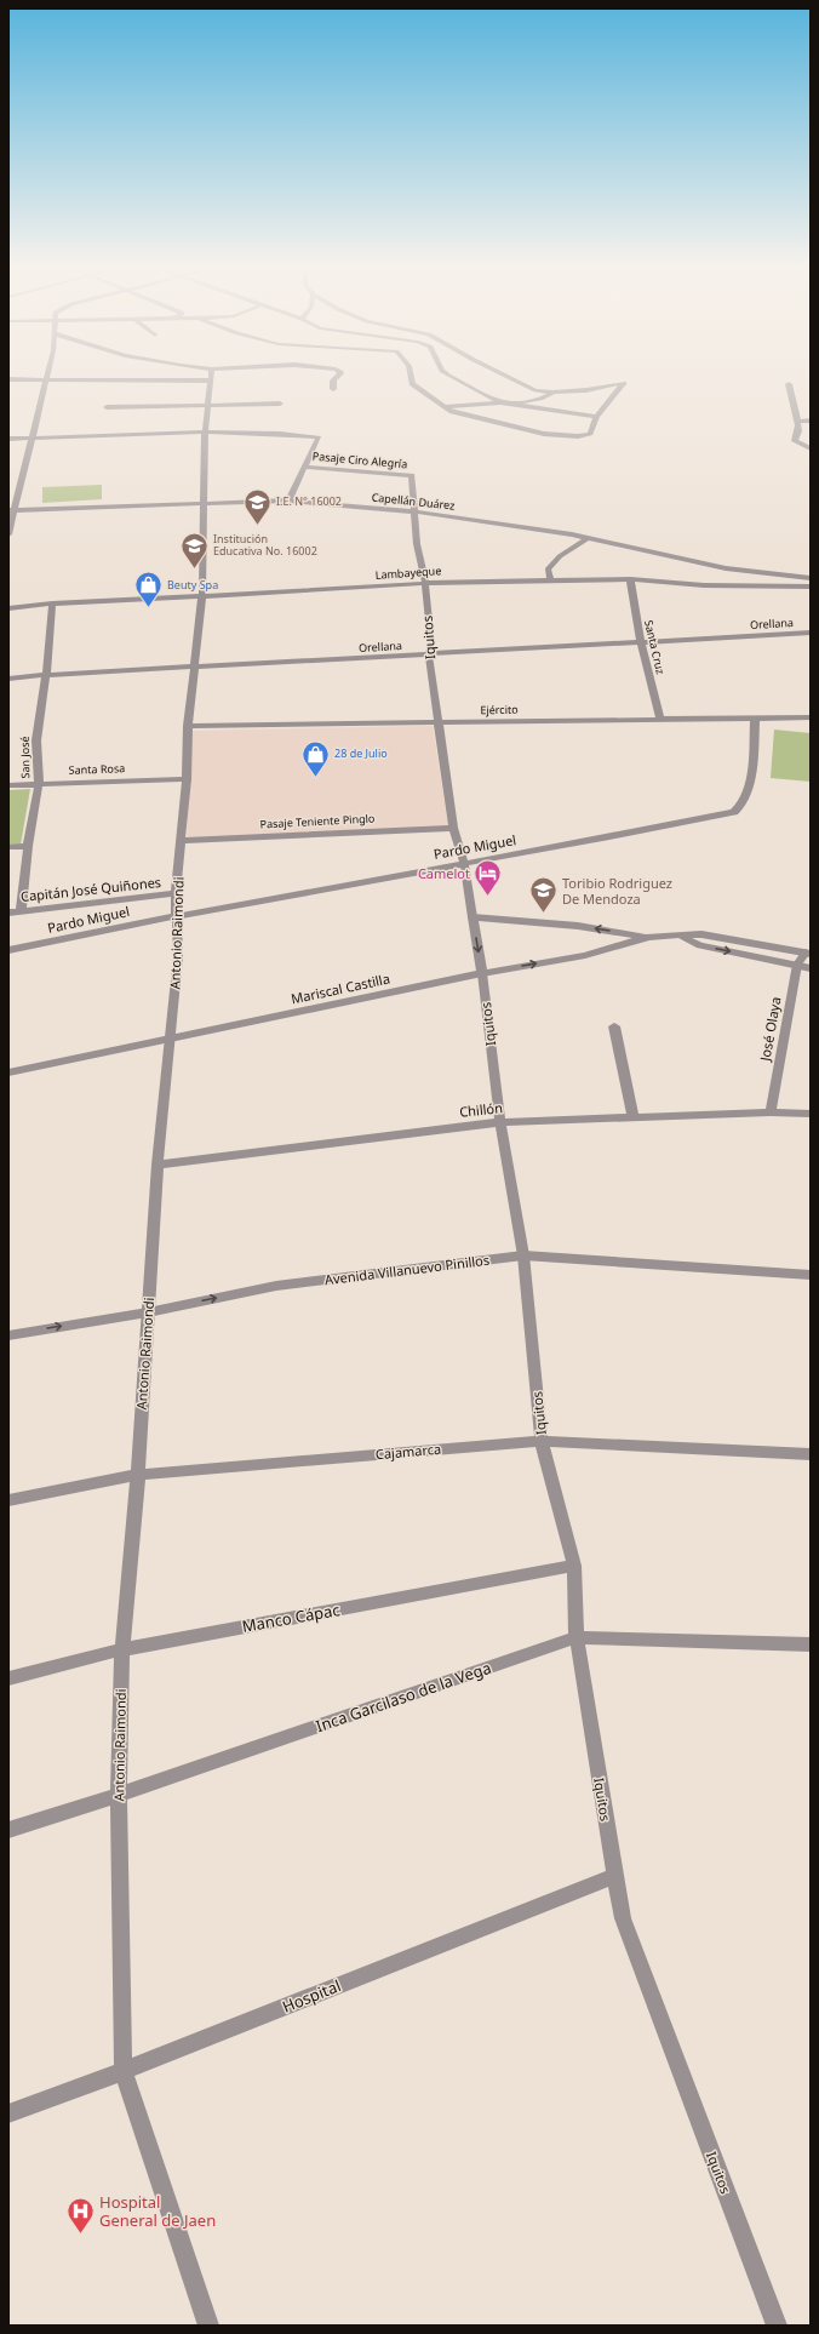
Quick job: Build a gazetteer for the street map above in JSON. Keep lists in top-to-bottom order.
{
  "streets": {
    "street": [
      "Pasaje Ciro Alegría",
      "Capellán Duárez",
      "Lambayeque",
      "Orellana",
      "Iquitos",
      "Santa Cruz",
      "Ejército",
      "San José",
      "Santa Rosa",
      "Pasaje Teniente Pinglo",
      "Pardo Miguel",
      "Capitán José Quiñones",
      "Antonio Raimondi",
      "Mariscal Castilla",
      "José Olaya",
      "Chillón",
      "Avenida Villanuevo Pinillos",
      "Cajamarca",
      "Manco Cápac",
      "Inca Garcilaso de la Vega",
      "Hospital"
    ]
  },
  "crossings": [
    ["Pasaje Ciro Alegría", "Iquitos"],
    ["Capellán Duárez", "Iquitos"],
    ["Capellán Duárez", "Antonio Raimondi"],
    ["Lambayeque", "Iquitos"],
    ["Lambayeque", "Santa Cruz"],
    ["Lambayeque", "San José"],
    ["Lambayeque", "Antonio Raimondi"],
    ["Orellana", "Iquitos"],
    ["Orellana", "Santa Cruz"],
    ["Orellana", "San José"],
    ["Orellana", "Antonio Raimondi"],
    ["Iquitos", "Ejército"],
    ["Iquitos", "Pasaje Teniente Pinglo"],
    ["Iquitos", "Pardo Miguel"],
    ["Iquitos", "Mariscal Castilla"],
    ["Iquitos", "Chillón"],
    ["Iquitos", "Avenida Villanuevo Pinillos"],
    ["Iquitos", "Cajamarca"],
    ["Iquitos", "Manco Cápac"],
    ["Iquitos", "Inca Garcilaso de la Vega"],
    ["Iquitos", "Hospital"],
    ["Santa Cruz", "Ejército"],
    ["Ejército", "Pardo Miguel"],
    ["Ejército", "Antonio Raimondi"],
    ["San José", "Santa Rosa"],
    ["San José", "Capitán José Quiñones"],
    ["Santa Rosa", "Antonio Raimondi"],
    ["Pasaje Teniente Pinglo", "Antonio Raimondi"],
    ["Pardo Miguel", "Antonio Raimondi"],
    ["Capitán José Quiñones", "Antonio Raimondi"],
    ["Antonio Raimondi", "Mariscal Castilla"],
    ["Antonio Raimondi", "Chillón"],
    ["Antonio Raimondi", "Avenida Villanuevo Pinillos"],
    ["Antonio Raimondi", "Cajamarca"],
    ["Antonio Raimondi", "Manco Cápac"],
    ["Antonio Raimondi", "Inca Garcilaso de la Vega"],
    ["Antonio Raimondi", "Hospital"],
    ["Mariscal Castilla", "José Olaya"],
    ["José Olaya", "Chillón"]
  ],
  "one_way": ["Avenida Villanuevo Pinillos"],
  "places": {
    "school or university": ["I.E. N° 16002", "Institución Educativa No. 16002", "Toribio Rodriguez De Mendoza"],
    "shop": ["Beuty Spa", "28 de Julio"],
    "hotel": ["Camelot"],
    "hospital": ["Hospital General de Jaen"]
  }
}
